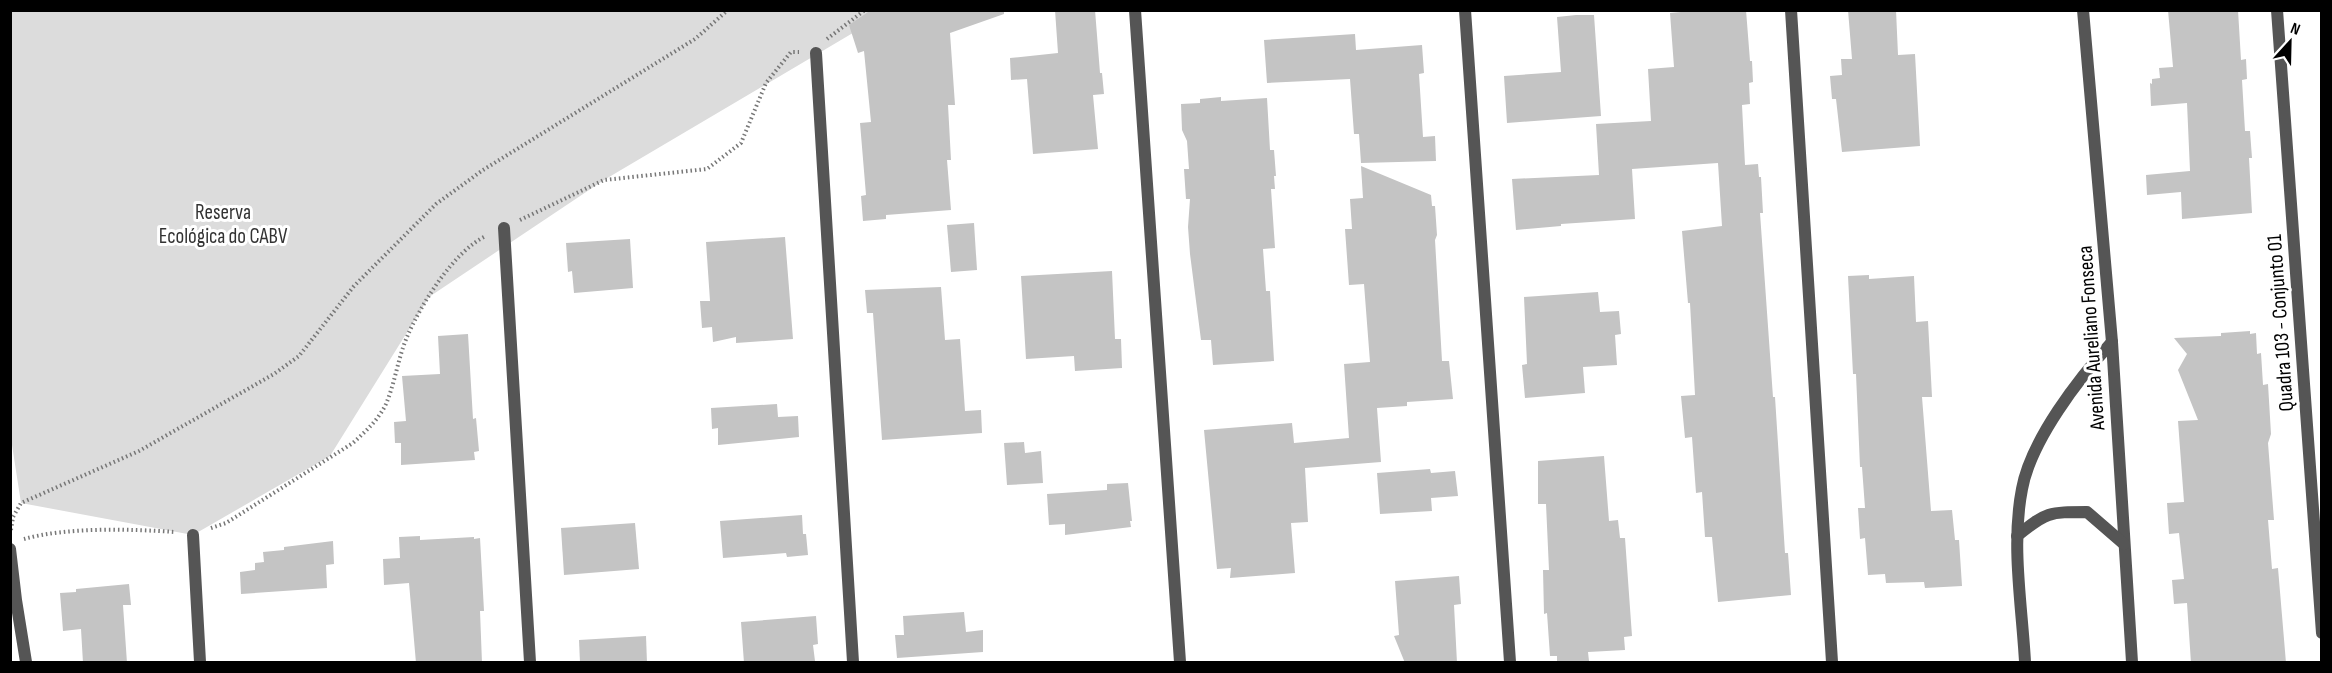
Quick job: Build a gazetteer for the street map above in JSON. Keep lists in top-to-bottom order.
{
  "streets": {
    "street": ["Quadra 103 - Conjunto 01", "Avenida Aureliano Fonseca"]
  },
  "parks": ["Reserva Ecológica do CABV"],
  "north": "top"
}
